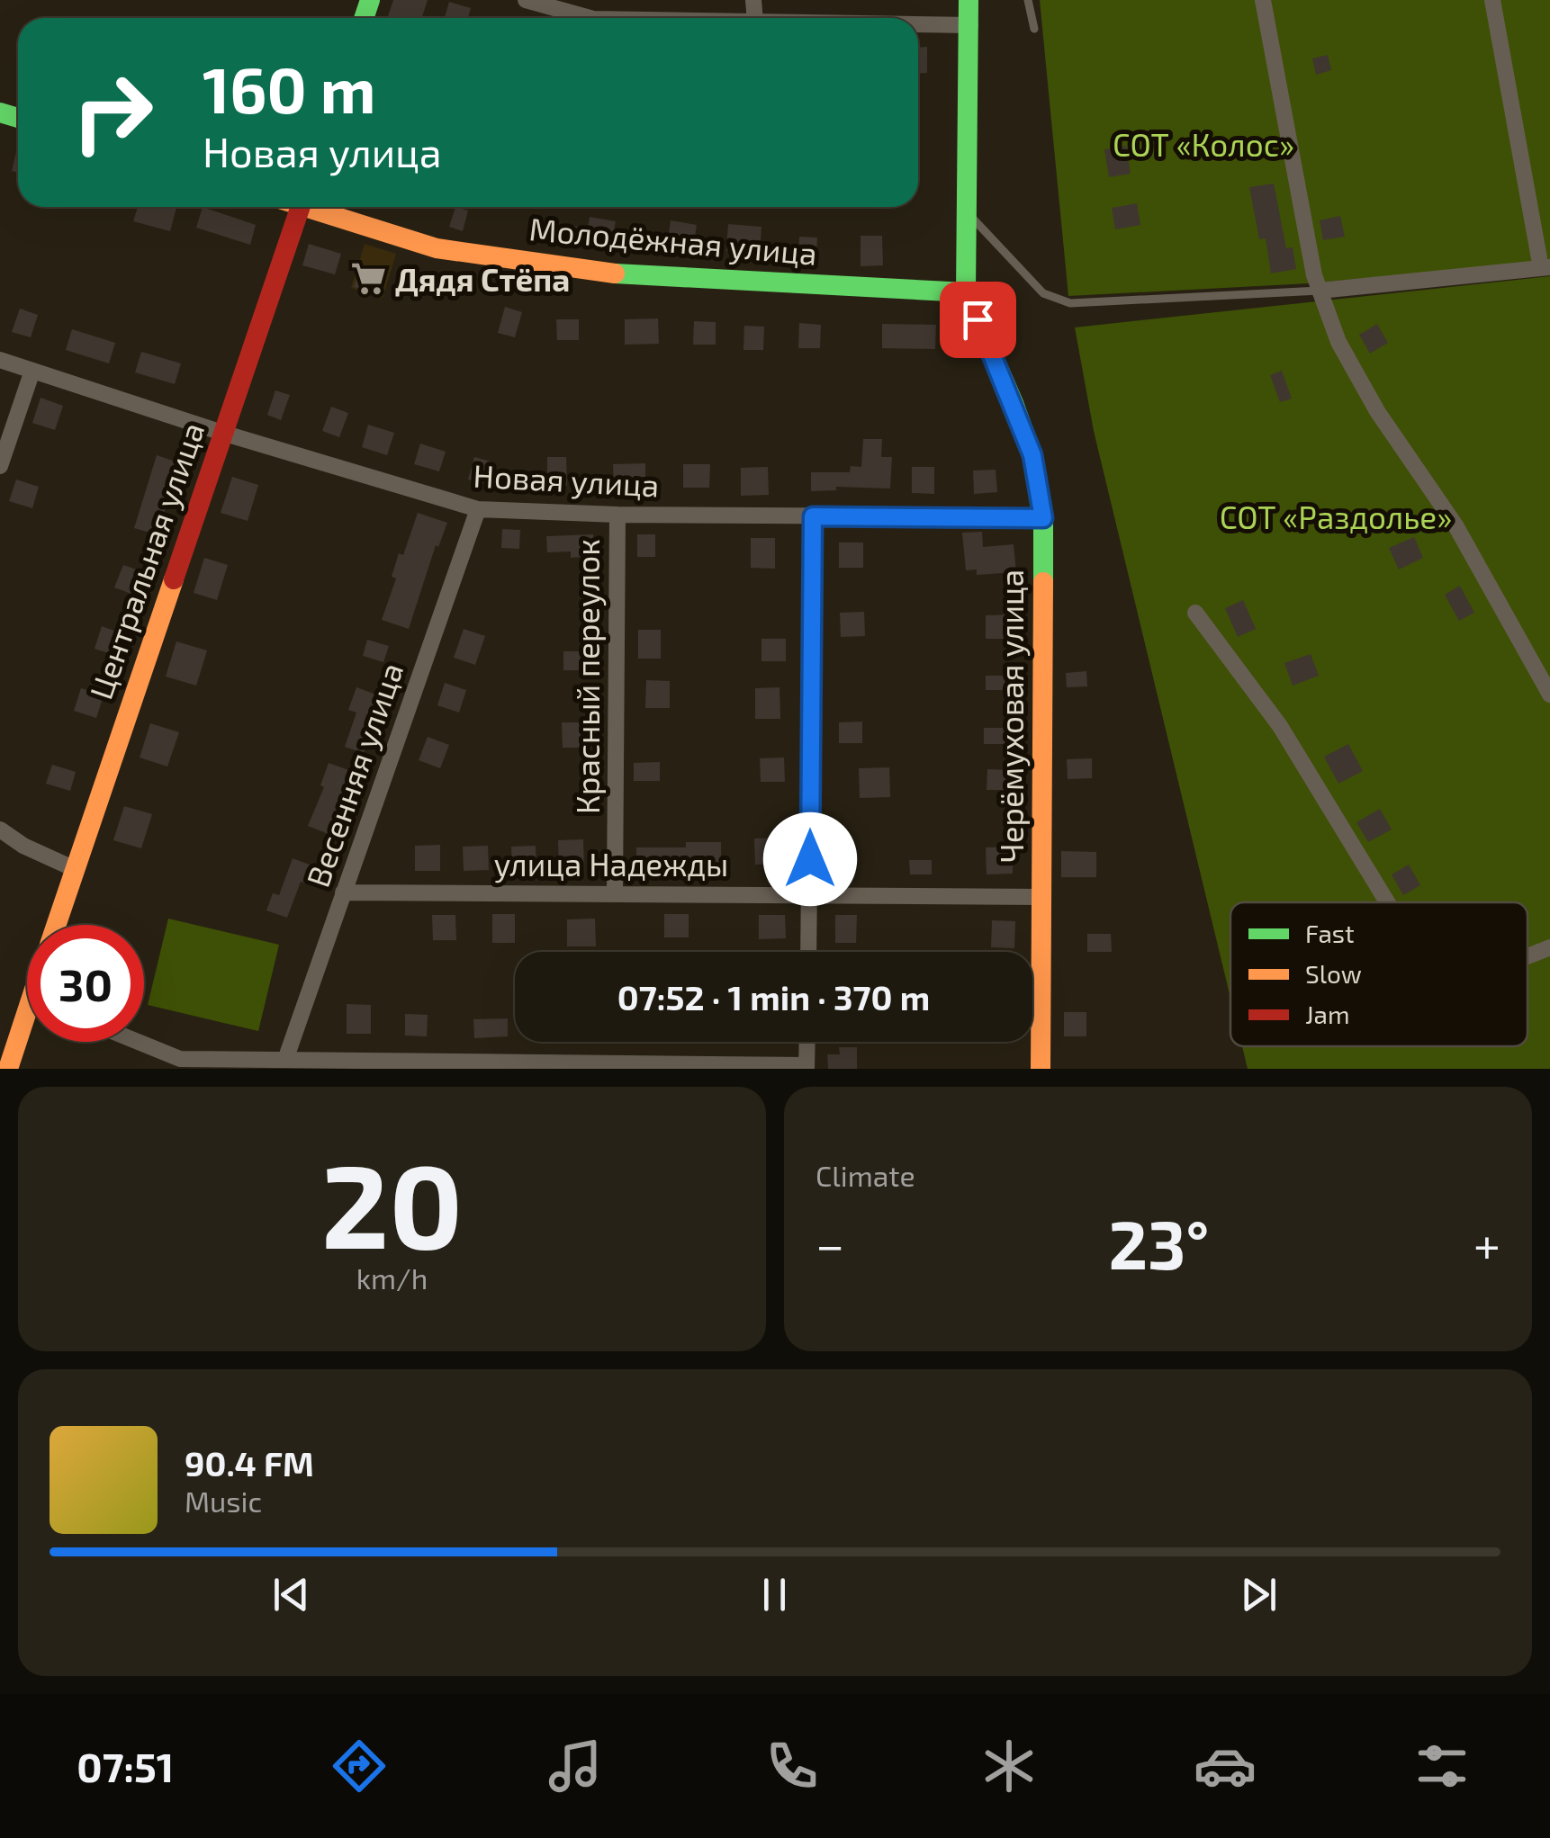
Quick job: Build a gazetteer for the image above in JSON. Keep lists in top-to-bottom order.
{
  "streets": {
    "street": [
      "Молодёжная улица",
      "Новая улица",
      "Центральная улица",
      "Красный переулок",
      "Черёмуховая улица",
      "Весенняя улица",
      "улица Надежды"
    ]
  },
  "crossings": [
    ["Молодёжная улица", "Черёмуховая улица"],
    ["Новая улица", "Центральная улица"],
    ["Новая улица", "Красный переулок"],
    ["Новая улица", "Черёмуховая улица"],
    ["Новая улица", "Весенняя улица"],
    ["Красный переулок", "улица Надежды"],
    ["Черёмуховая улица", "улица Надежды"],
    ["Весенняя улица", "улица Надежды"]
  ],
  "parks": ["СОТ «Колос»", "СОТ «Раздолье»"],
  "places": {
    "supermarket": ["Дядя Стёпа"]
  },
  "legend": ["Fast", "Slow", "Jam"],
  "page": {
    "turn": ["160 m", "Новая улица"],
    "limit": "30",
    "trip": "07:52 · 1 min · 370 m",
    "tile": [
      ["20", "km/h"],
      "Climate"
    ],
    "heat": ["−", "23°", "+"],
    "song": ["90.4 FM", "Music"],
    "tabs": "07:51"
  }
}
